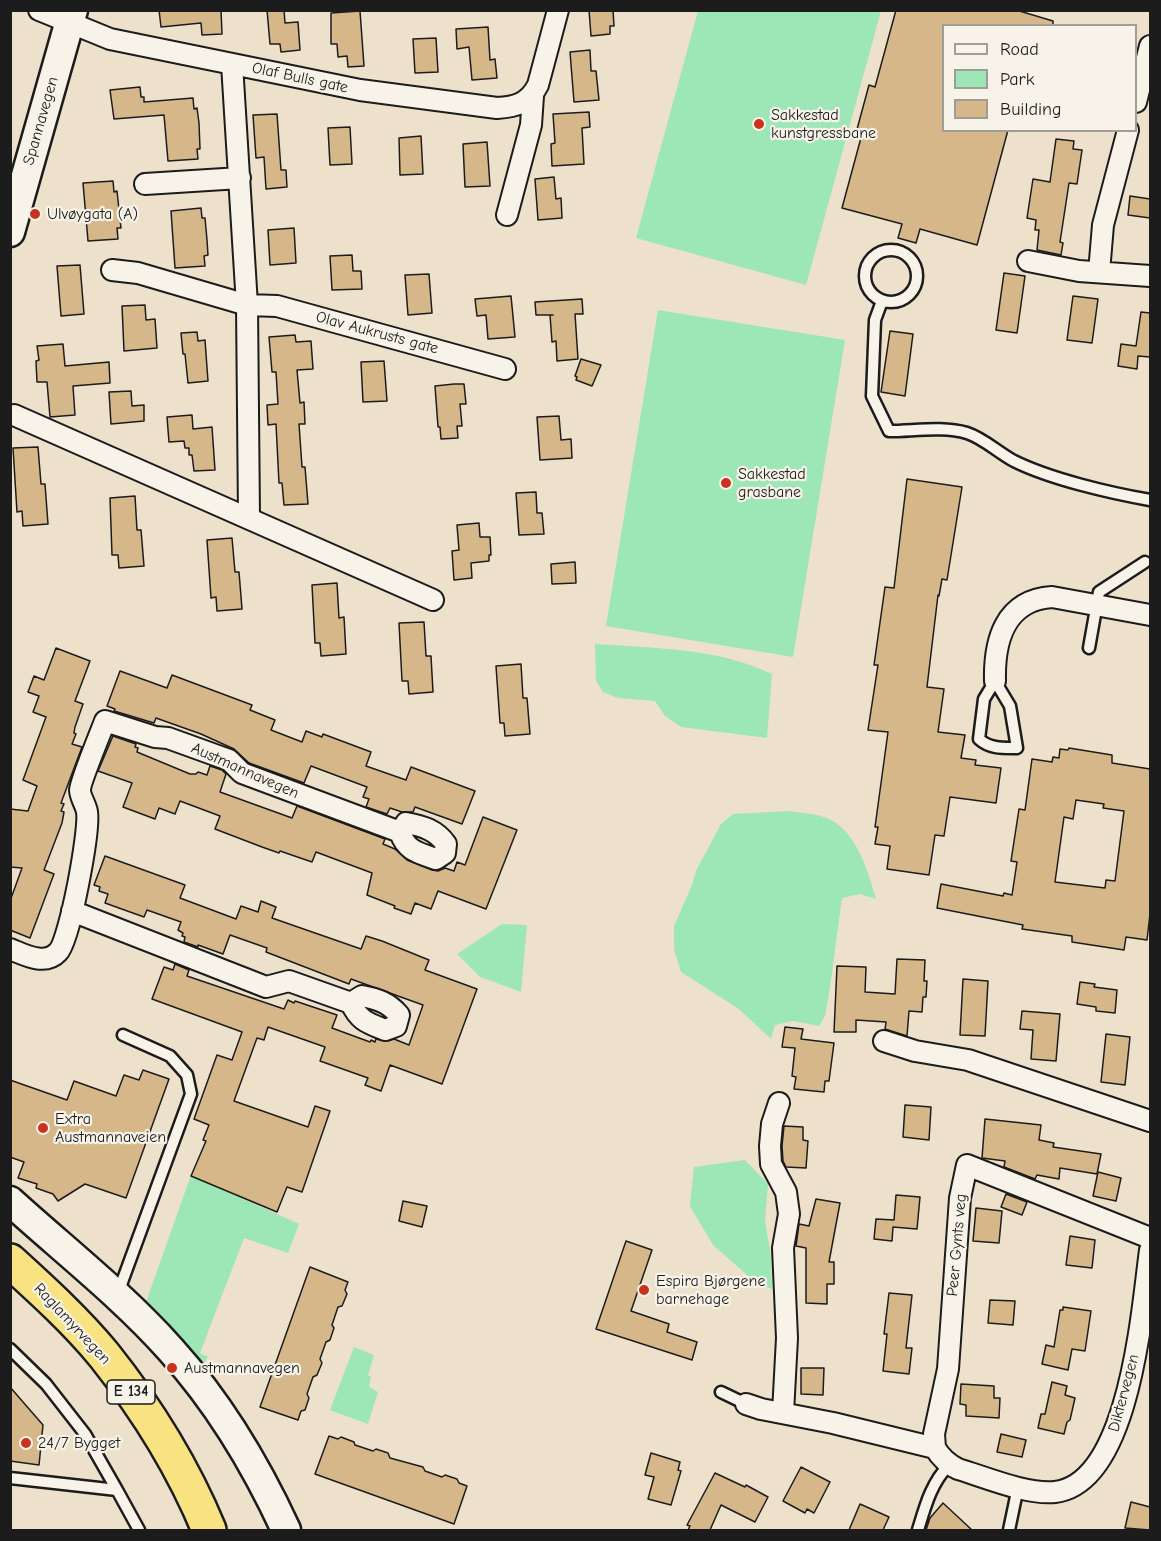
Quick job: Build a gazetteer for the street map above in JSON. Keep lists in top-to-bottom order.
{
  "streets": {
    "highway": ["Raglamyrvegen", "E 134"],
    "street": [
      "Olaf Bulls gate",
      "Spannavegen",
      "Olav Aukrusts gate",
      "Austmannavegen",
      "Peer Gynts veg",
      "Diktervegen"
    ]
  },
  "crossings": [
    ["Olaf Bulls gate", "Spannavegen"]
  ],
  "places": [
    "Sakkestad kunstgressbane",
    "Ulvøygata (A)",
    "Sakkestad grasbane",
    "Extra Austmannaveien",
    "Espira Bjørgene barnehage",
    "Austmannavegen",
    "24/7 Bygget"
  ],
  "legend": ["Road", "Park", "Building"]
}
